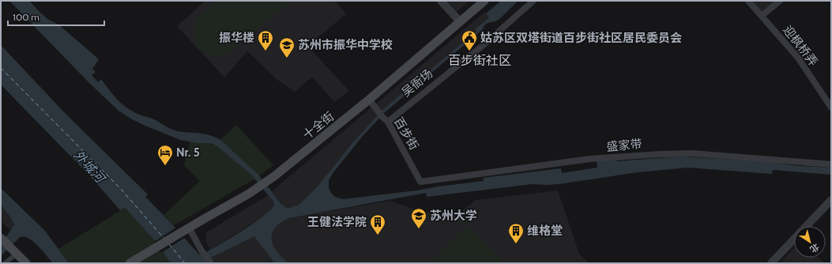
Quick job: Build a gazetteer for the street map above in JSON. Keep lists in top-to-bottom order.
{
  "streets": {
    "main road": ["十全街"],
    "street": [
      "迎枫桥弄",
      "吴衙场",
      "百步街",
      "盛家带"
    ]
  },
  "crossings": [
    ["吴衙场", "百步街"],
    ["十全街", "百步街"],
    ["百步街", "盛家带"]
  ],
  "districts": ["百步街社区"],
  "water": ["外城河"],
  "places": {
    "building": ["振华楼", "王健法学院", "维格堂"],
    "public building": ["姑苏区双塔街道百步街社区居民委员会"],
    "school or university": ["苏州市振华中学校", "苏州大学"],
    "hotel": ["Nr. 5"]
  },
  "scale_bar": "100 m",
  "north": "bottom right"
}
